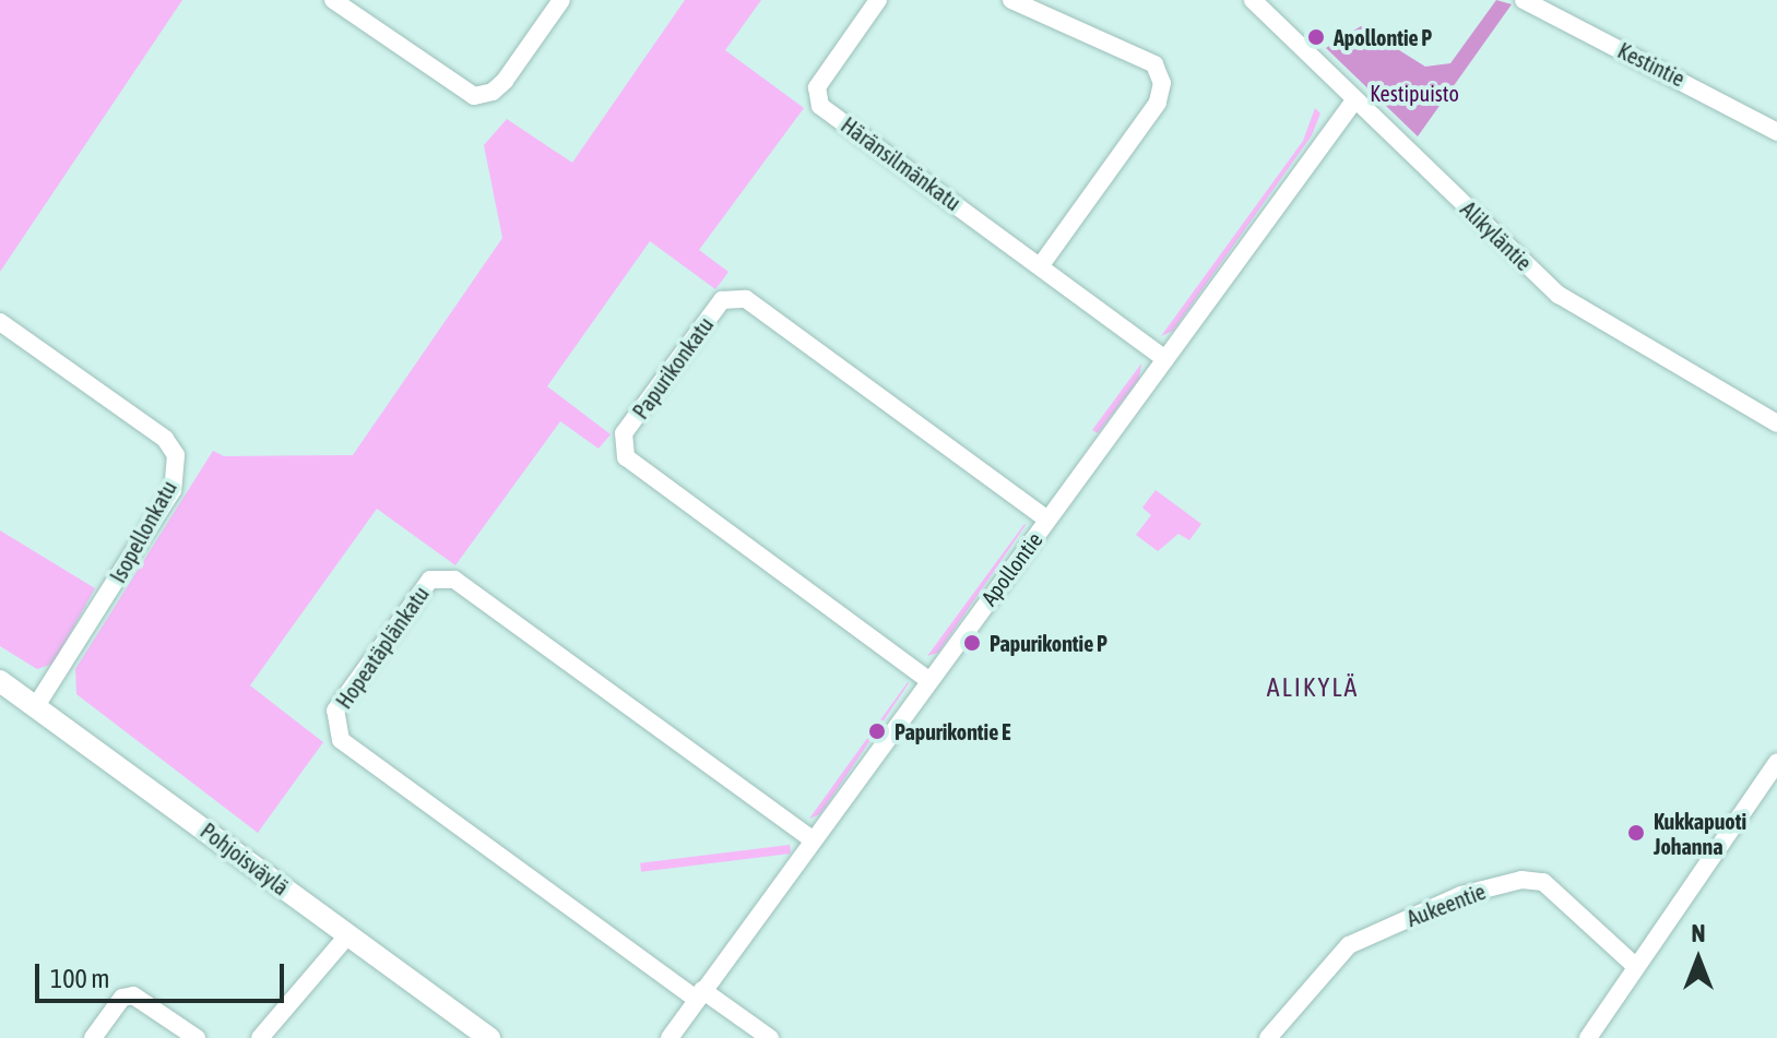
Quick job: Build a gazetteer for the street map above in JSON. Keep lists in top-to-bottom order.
{
  "streets": {
    "main road": ["Pohjoisväylä"],
    "street": [
      "Kestintie",
      "Häränsilmänkatu",
      "Alikyläntie",
      "Papurikonkatu",
      "Isopellonkatu",
      "Apollontie",
      "Hopeatäplänkatu",
      "Aukeentie"
    ]
  },
  "crossings": [
    ["Häränsilmänkatu", "Apollontie"],
    ["Alikyläntie", "Apollontie"],
    ["Papurikonkatu", "Apollontie"],
    ["Isopellonkatu", "Pohjoisväylä"],
    ["Apollontie", "Hopeatäplänkatu"]
  ],
  "districts": ["ALIKYLÄ"],
  "parks": ["Kestipuisto"],
  "places": [
    "Apollontie P",
    "Papurikontie P",
    "Papurikontie E",
    "Kukkapuoti Johanna"
  ],
  "scale_bar": "100 m",
  "north": "top"
}
